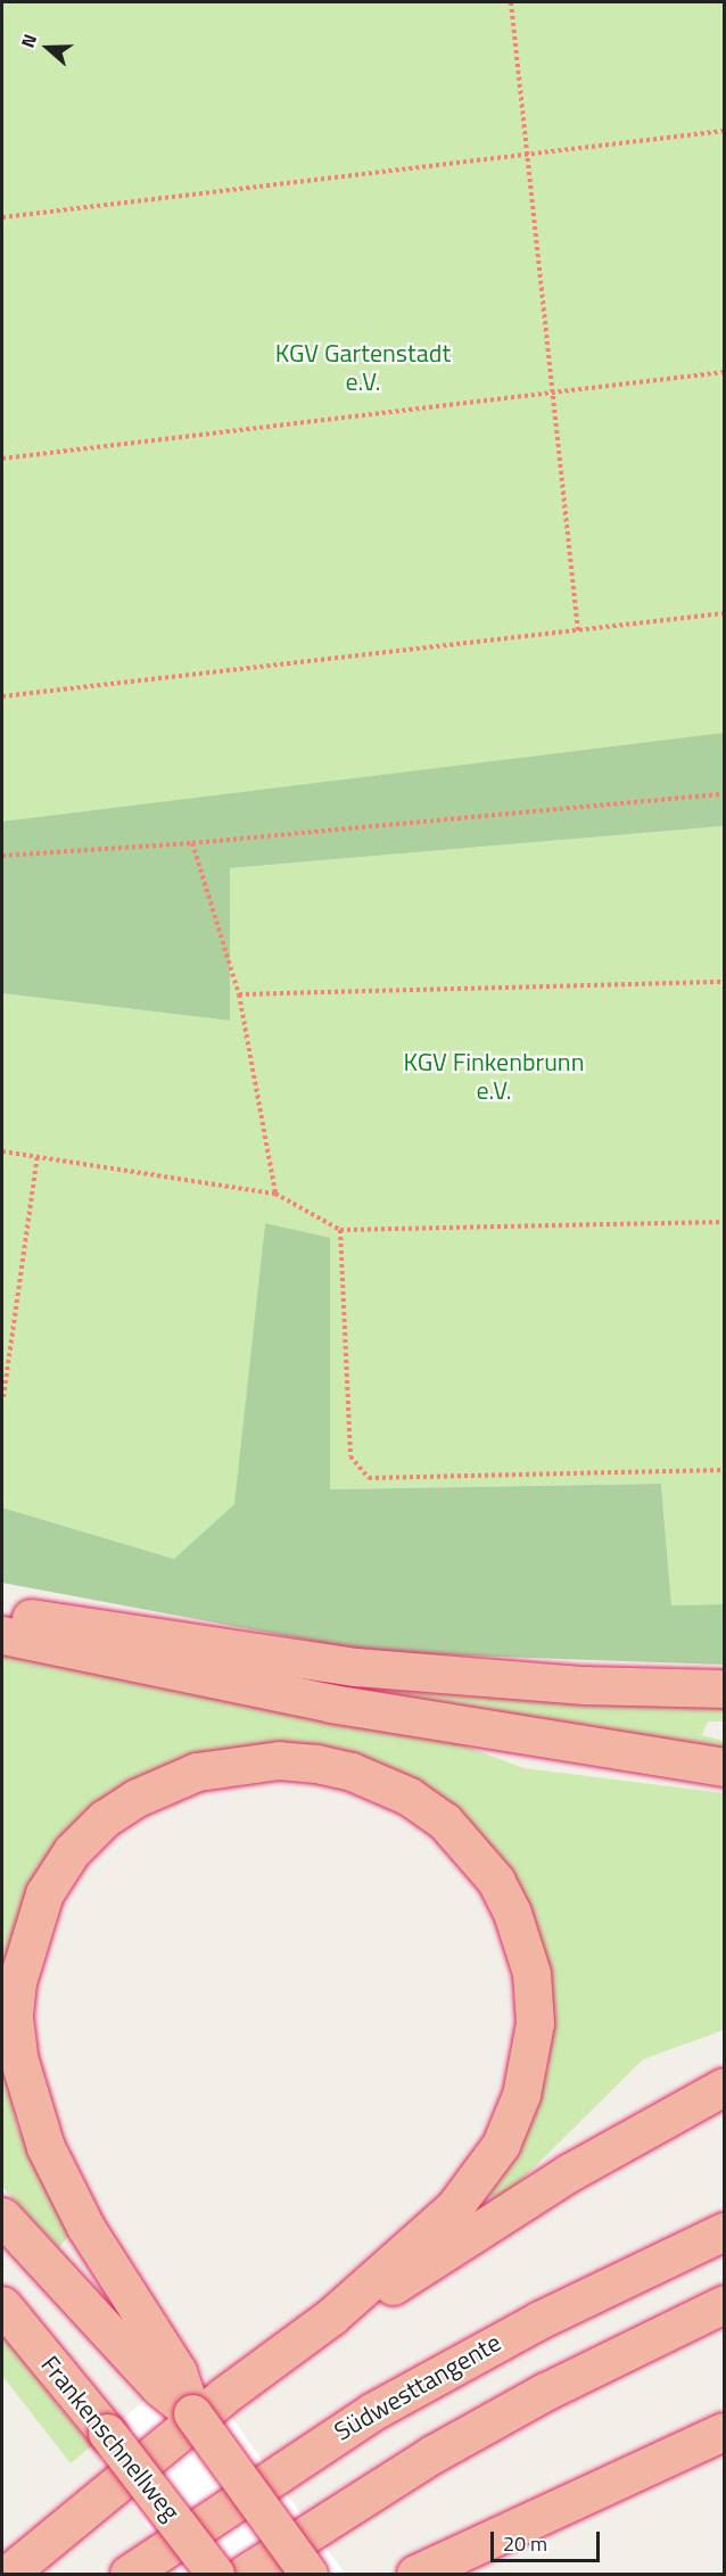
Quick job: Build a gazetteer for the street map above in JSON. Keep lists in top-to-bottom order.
{
  "streets": {
    "highway": ["Südwesttangente", "Frankenschnellweg"]
  },
  "parks": ["KGV Gartenstadt e.V.", "KGV Finkenbrunn e.V."],
  "scale_bar": "20 m",
  "north": "left"
}
